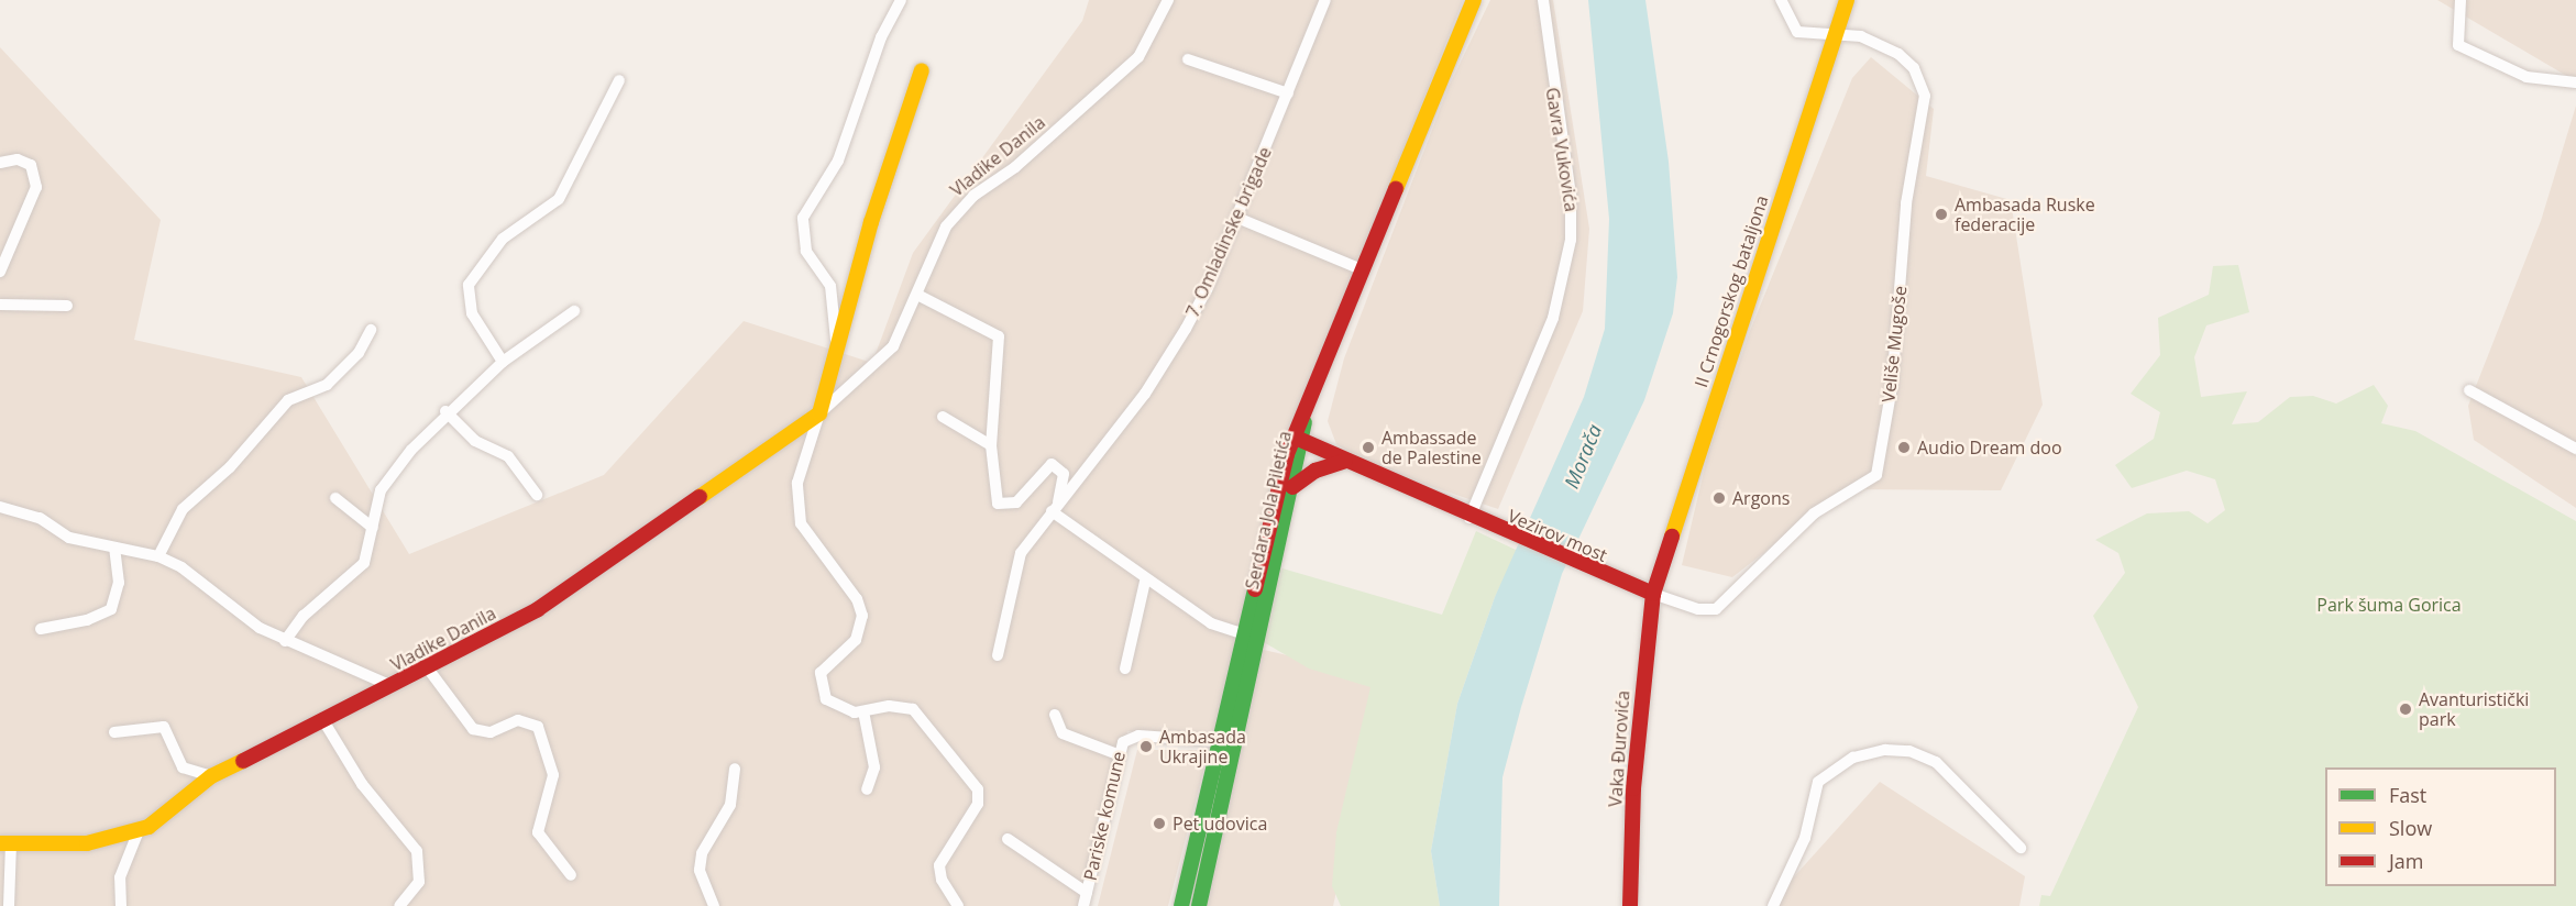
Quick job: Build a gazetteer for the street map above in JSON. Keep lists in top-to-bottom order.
{
  "streets": {
    "street": [
      "Gavra Vukovića",
      "Vladike Danila",
      "7. Omladinske brigade",
      "II Crnogorskog bataljona",
      "Veliše Mugoše",
      "Serdara Jola Piletića",
      "Vezirov most",
      "Vaka Đurovića",
      "Pariske komune"
    ]
  },
  "crossings": [
    ["Gavra Vukovića", "Vezirov most"],
    ["II Crnogorskog bataljona", "Veliše Mugoše"],
    ["II Crnogorskog bataljona", "Vezirov most"],
    ["II Crnogorskog bataljona", "Vaka Đurovića"],
    ["Veliše Mugoše", "Vezirov most"],
    ["Veliše Mugoše", "Vaka Đurovića"],
    ["Serdara Jola Piletića", "Vezirov most"],
    ["Serdara Jola Piletića", "Pariske komune"],
    ["Vezirov most", "Vaka Đurovića"]
  ],
  "water": ["Morača"],
  "parks": ["Park šuma Gorica"],
  "places": [
    "Ambasada Ruske federacije",
    "Ambassade de Palestine",
    "Audio Dream doo",
    "Argons",
    "Avanturistički park",
    "Ambasada Ukrajine",
    "Pet udovica"
  ],
  "legend": ["Fast", "Slow", "Jam"]
}
